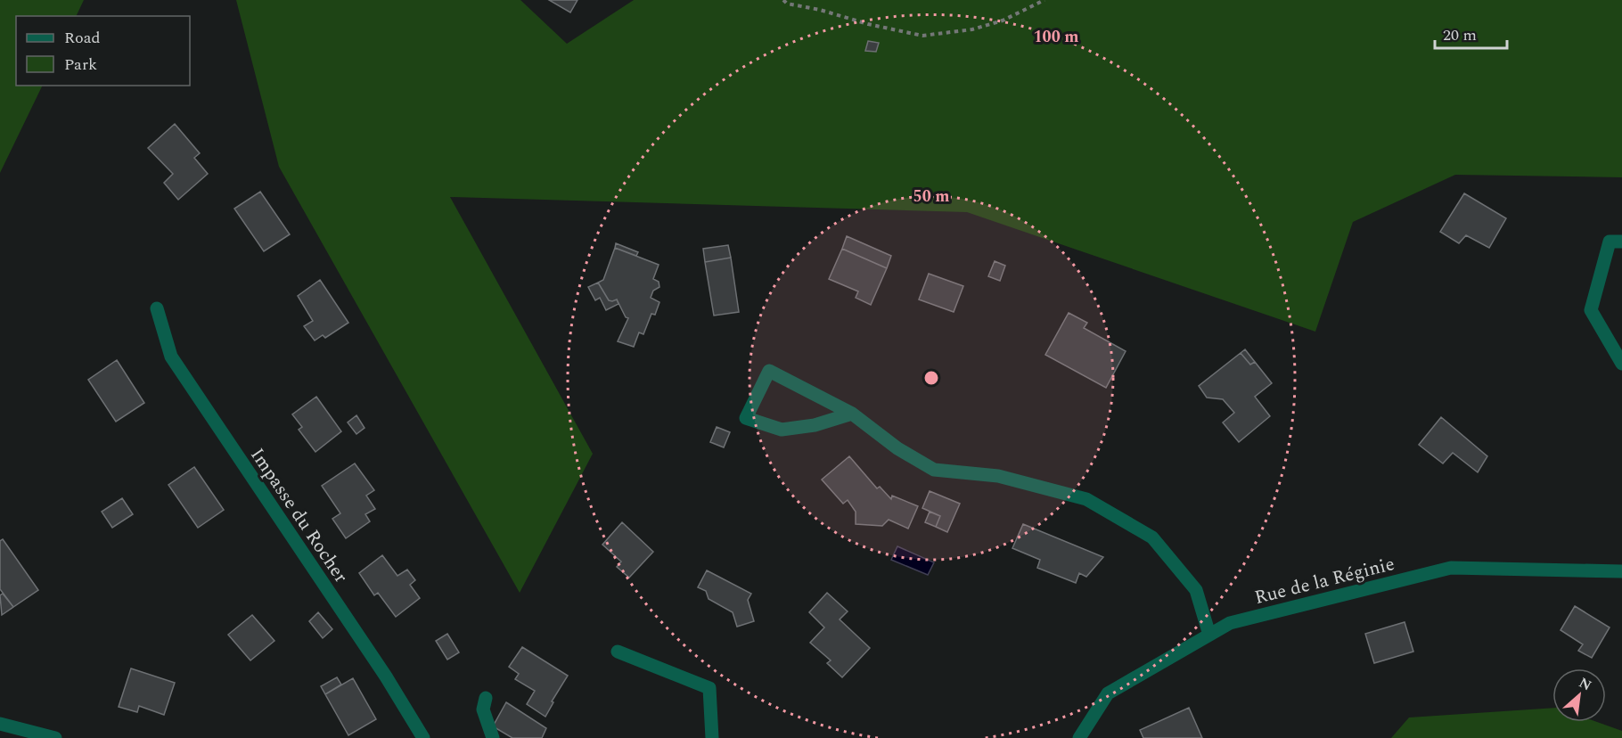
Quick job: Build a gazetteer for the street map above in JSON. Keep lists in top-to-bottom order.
{
  "streets": {
    "street": ["Impasse du Rocher", "Rue de la Réginie"]
  },
  "legend": ["Road", "Park"],
  "scale_bar": "20 m",
  "north": "top right",
  "rings": ["100 m", "50 m"]
}
